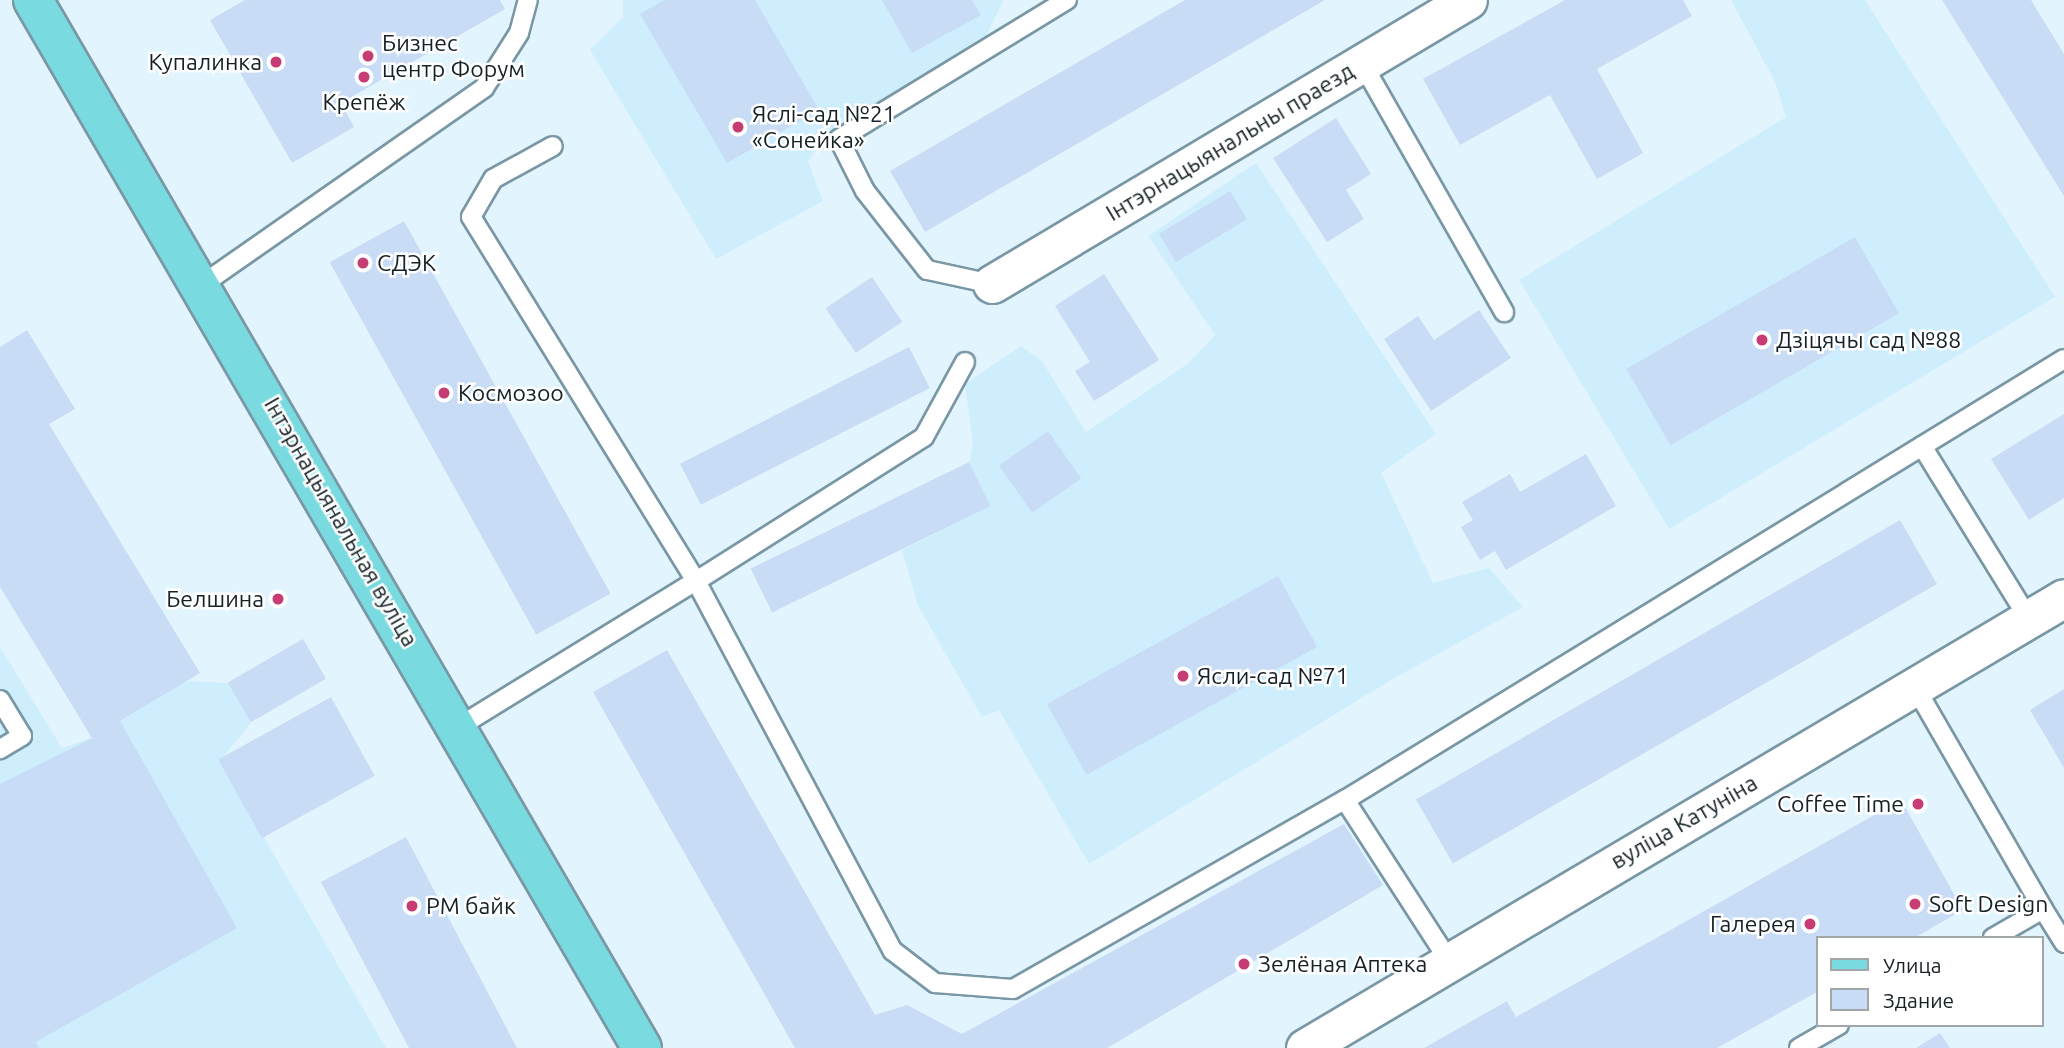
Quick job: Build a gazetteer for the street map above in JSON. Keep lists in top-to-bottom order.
{
  "streets": {
    "main road": ["Інтэрнацыянальная вуліца"],
    "street": ["Інтэрнацыянальны праезд", "вуліца Катуніна"]
  },
  "places": [
    "Бизнес центр Форум",
    "Купалинка",
    "Крепёж",
    "Яслі-сад №21 «Сонейка»",
    "СДЭК",
    "Дзіцячы сад №88",
    "Космозоо",
    "Белшина",
    "Ясли-сад №71",
    "Coffee Time",
    "Soft Design",
    "РМ байк",
    "Галерея",
    "Зелёная Аптека"
  ],
  "legend": ["Улица", "Здание"]
}
